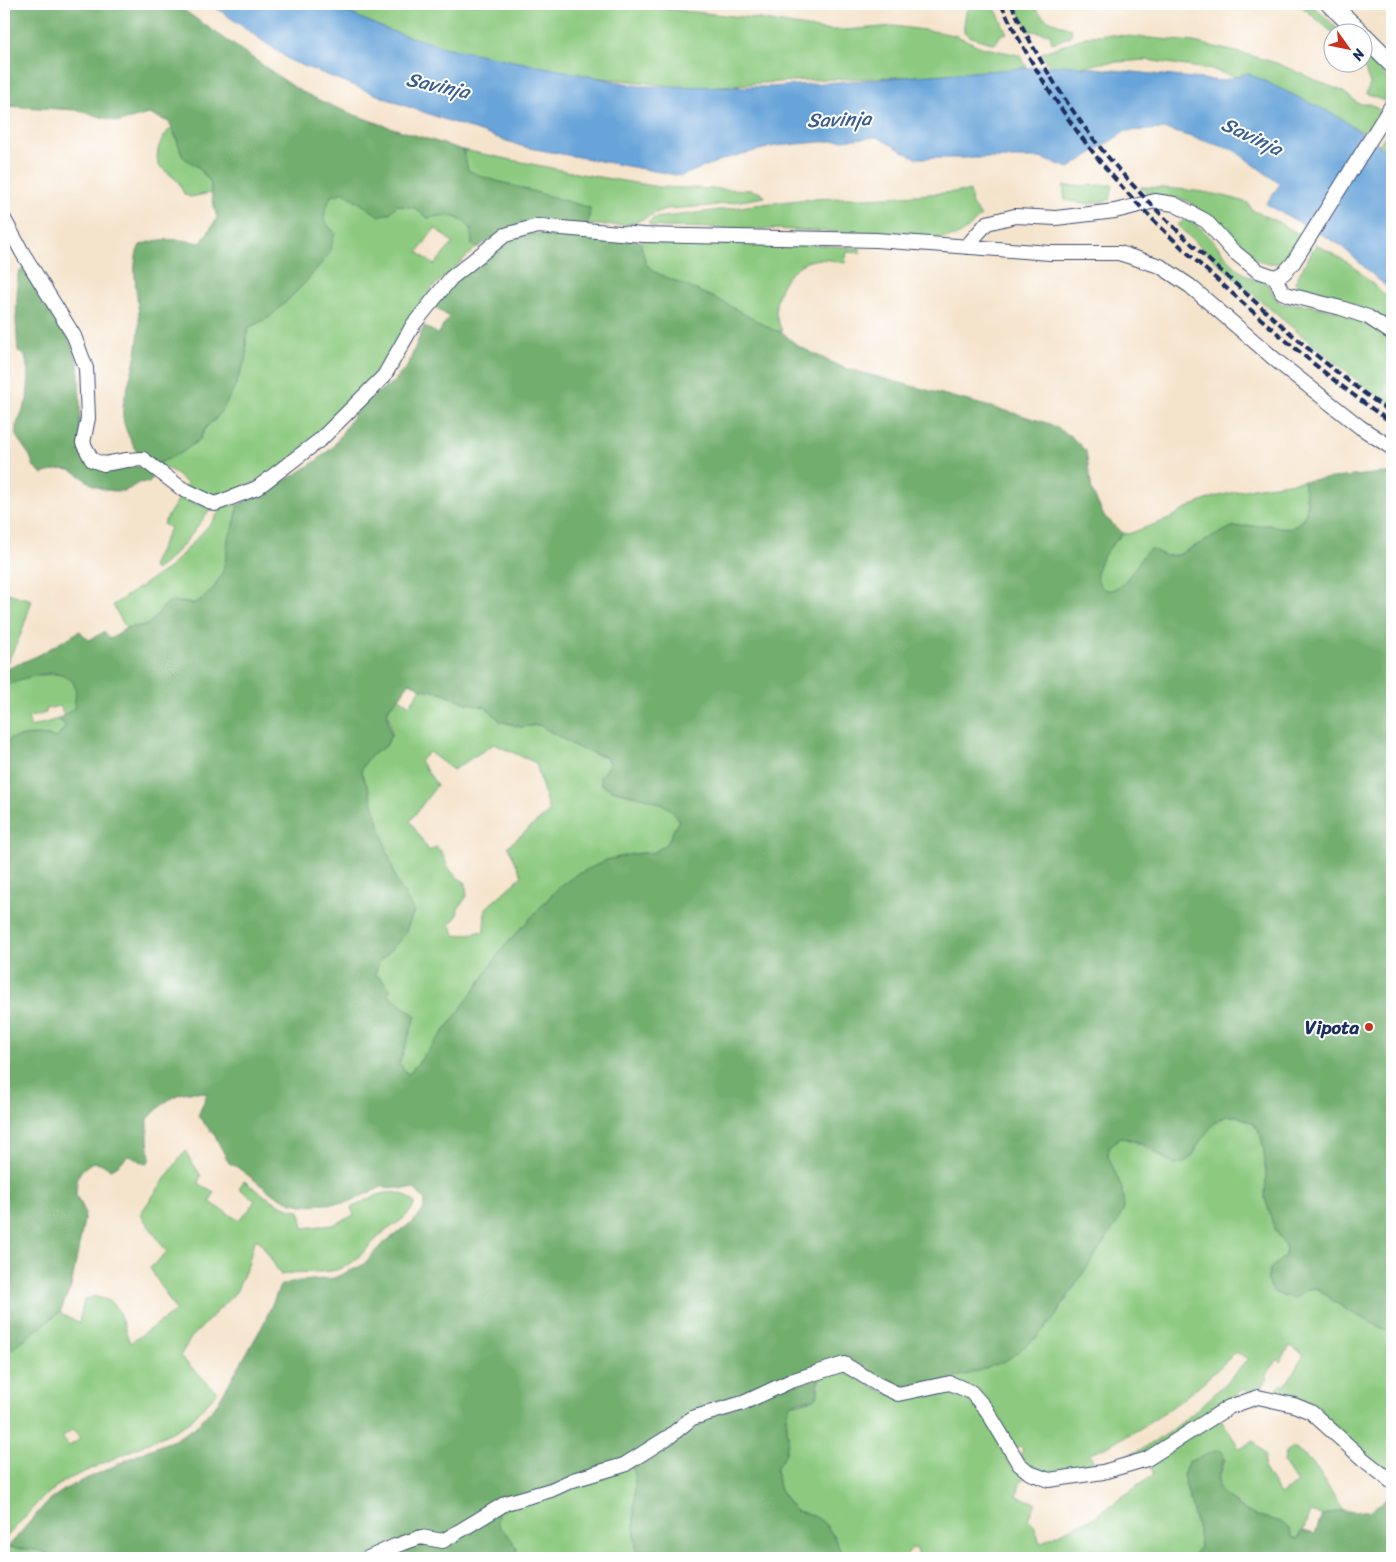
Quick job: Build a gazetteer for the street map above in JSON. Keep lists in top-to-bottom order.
{
  "water": ["Savinja"],
  "places": ["Vipota"],
  "north": "bottom right"
}
